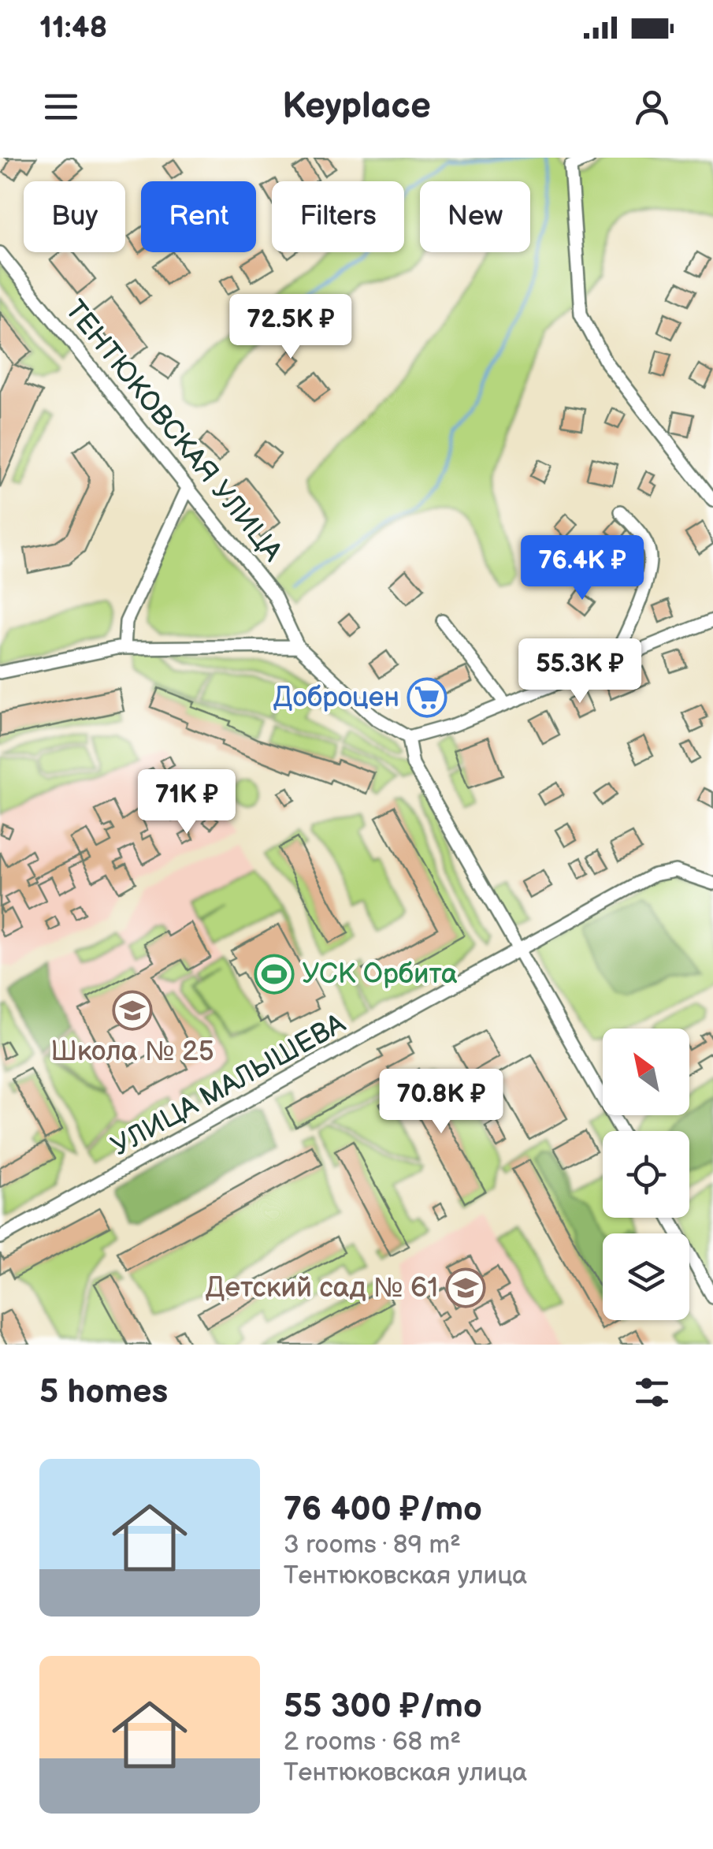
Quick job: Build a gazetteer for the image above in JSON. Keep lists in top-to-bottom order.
{
  "streets": {
    "street": ["ТЕНТЮКОВСКАЯ УЛИЦА", "УЛИЦА МАЛЫШЕВА"]
  },
  "places": {
    "supermarket": ["Доброцен"],
    "sports": ["УСК Орбита"],
    "school or university": ["Школа № 25", "Детский сад № 61"]
  },
  "north": "top left",
  "page": {
    "status": "11:48",
    "header": "Keyplace",
    "chip": [
      "Buy",
      "Rent",
      "Filters",
      "New"
    ],
    "price": [
      "72.5K ₽",
      "76.4K ₽",
      "55.3K ₽",
      "71K ₽",
      "70.8K ₽"
    ],
    "heading": "5 homes",
    "list": [
      {
        "name": "76 400 ₽/mo",
        "note": "3 rooms · 89 m² · Тентюковская улица"
      },
      {
        "name": "55 300 ₽/mo",
        "note": "2 rooms · 68 m² · Тентюковская улица"
      }
    ]
  }
}
